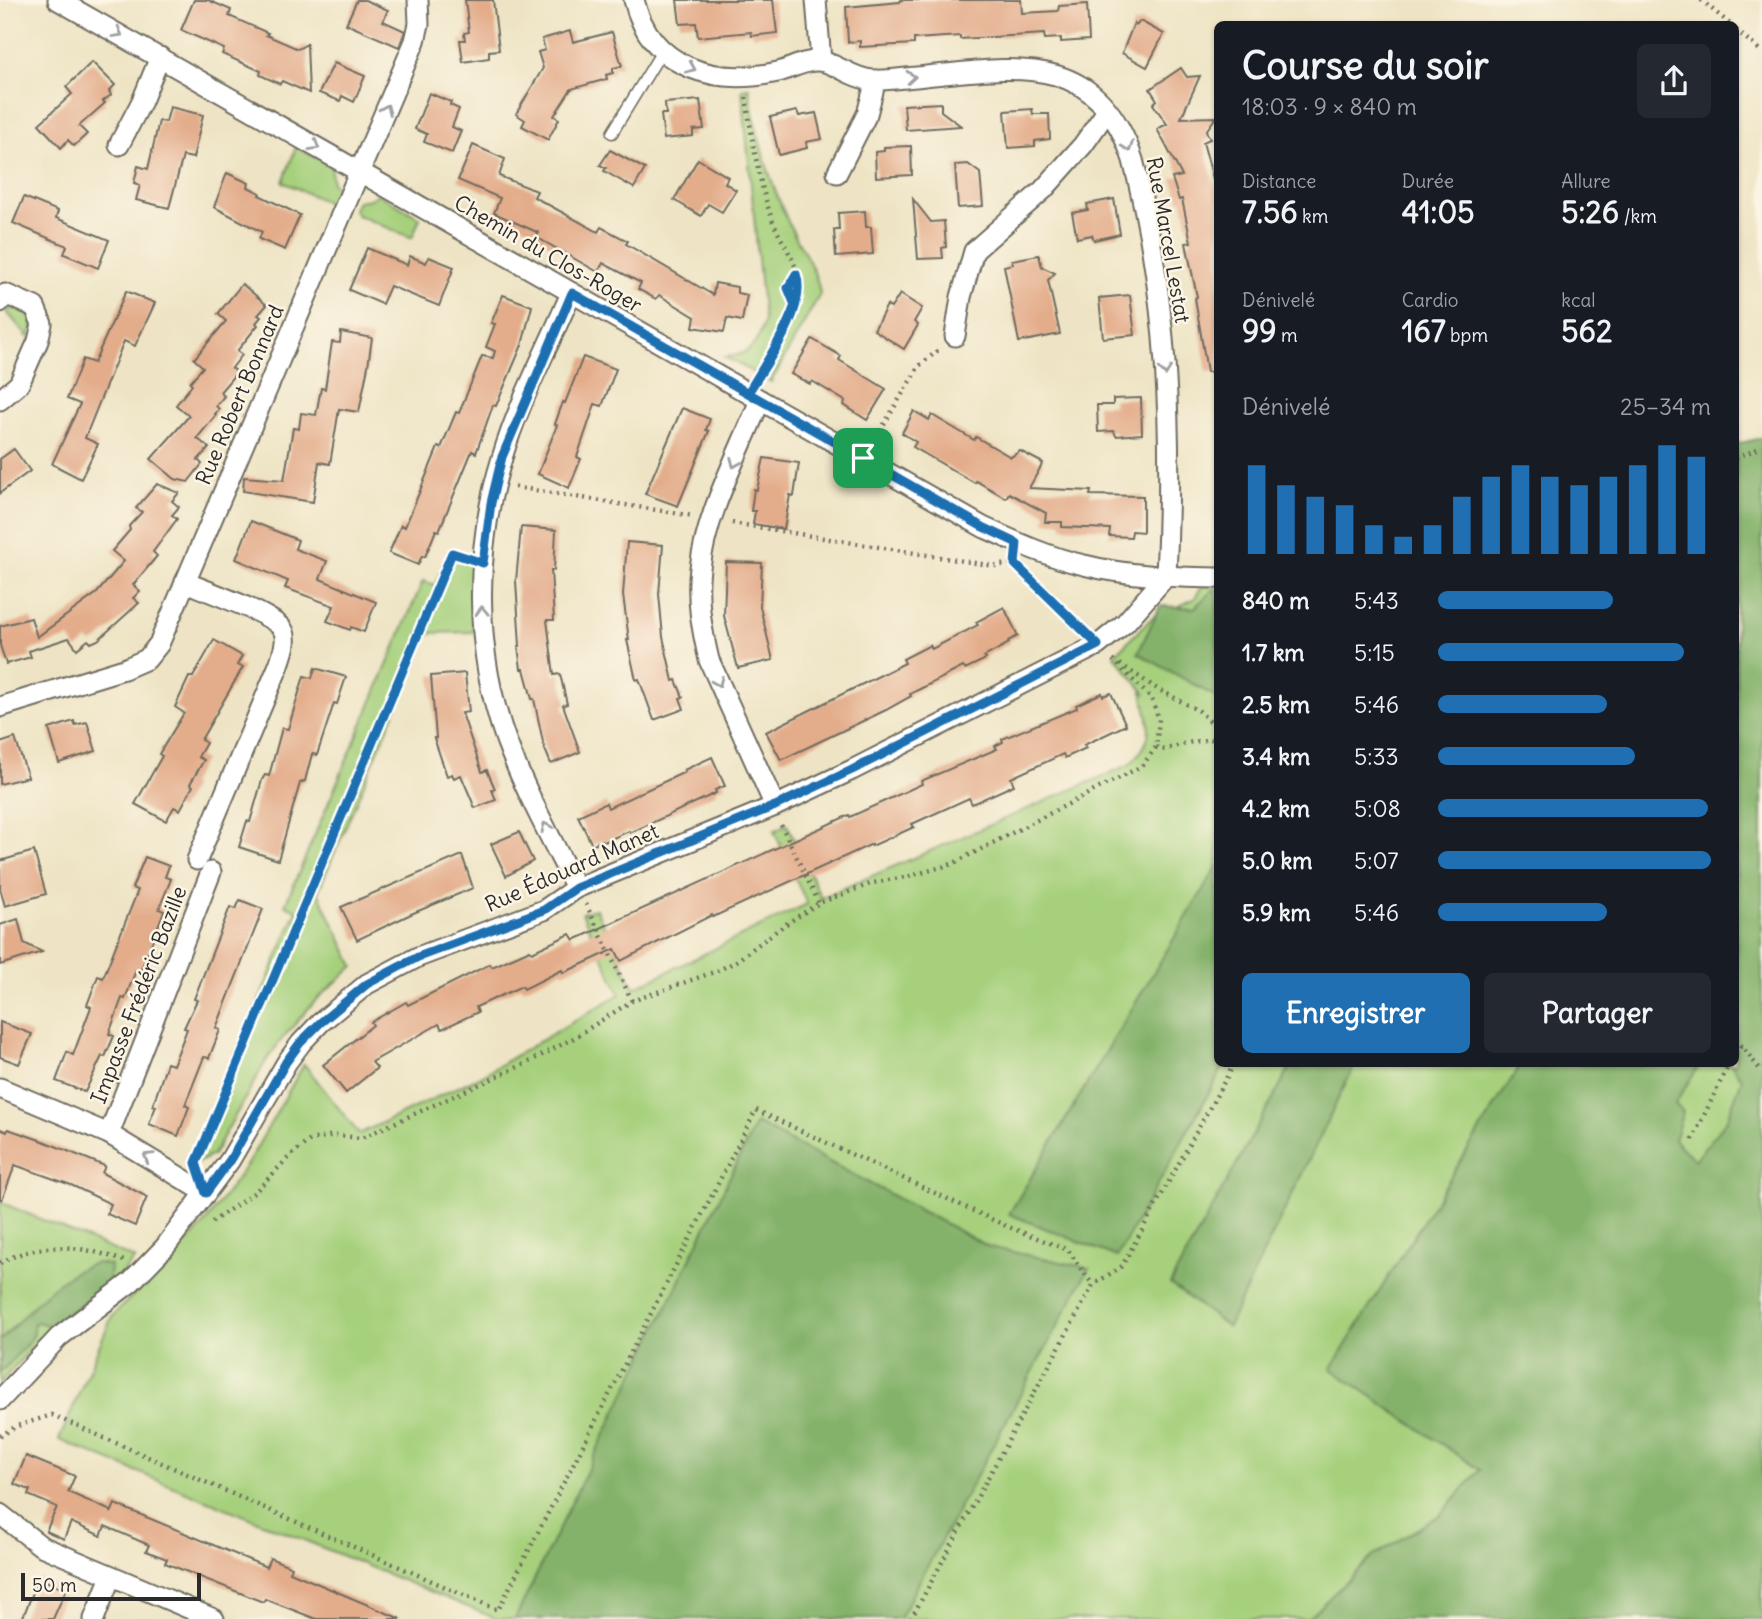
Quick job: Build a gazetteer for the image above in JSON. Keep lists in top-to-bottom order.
{
  "streets": {
    "street": [
      "Rue Marcel Lestat",
      "Chemin du Clos-Roger",
      "Rue Robert Bonnard",
      "Rue Édouard Manet",
      "Impasse Frédéric Bazille"
    ]
  },
  "crossings": [
    ["Rue Marcel Lestat", "Chemin du Clos-Roger"],
    ["Rue Marcel Lestat", "Rue Édouard Manet"],
    ["Chemin du Clos-Roger", "Rue Robert Bonnard"],
    ["Chemin du Clos-Roger", "Rue Édouard Manet"],
    ["Rue Robert Bonnard", "Impasse Frédéric Bazille"]
  ],
  "scale_bar": "50 m",
  "page": {
    "heading": ["Course du soir", "18:03 · 9 × 840 m"],
    "stats": [
      ["Distance", "7.56 km"],
      ["Durée", "41:05"],
      ["Allure", "5:26 /km"],
      ["Dénivelé", "99 m"],
      ["Cardio", "167 bpm"],
      ["kcal", "562"]
    ],
    "chart": ["Dénivelé", "25–34 m"],
    "list": [
      {
        "name": "840 m",
        "note": "5:43"
      },
      {
        "name": "1.7 km",
        "note": "5:15"
      },
      {
        "name": "2.5 km",
        "note": "5:46"
      },
      {
        "name": "3.4 km",
        "note": "5:33"
      },
      {
        "name": "4.2 km",
        "note": "5:08"
      },
      {
        "name": "5.0 km",
        "note": "5:07"
      },
      {
        "name": "5.9 km",
        "note": "5:46"
      }
    ],
    "buttons": ["Enregistrer", "Partager"],
    "scale": "50 m"
  }
}
